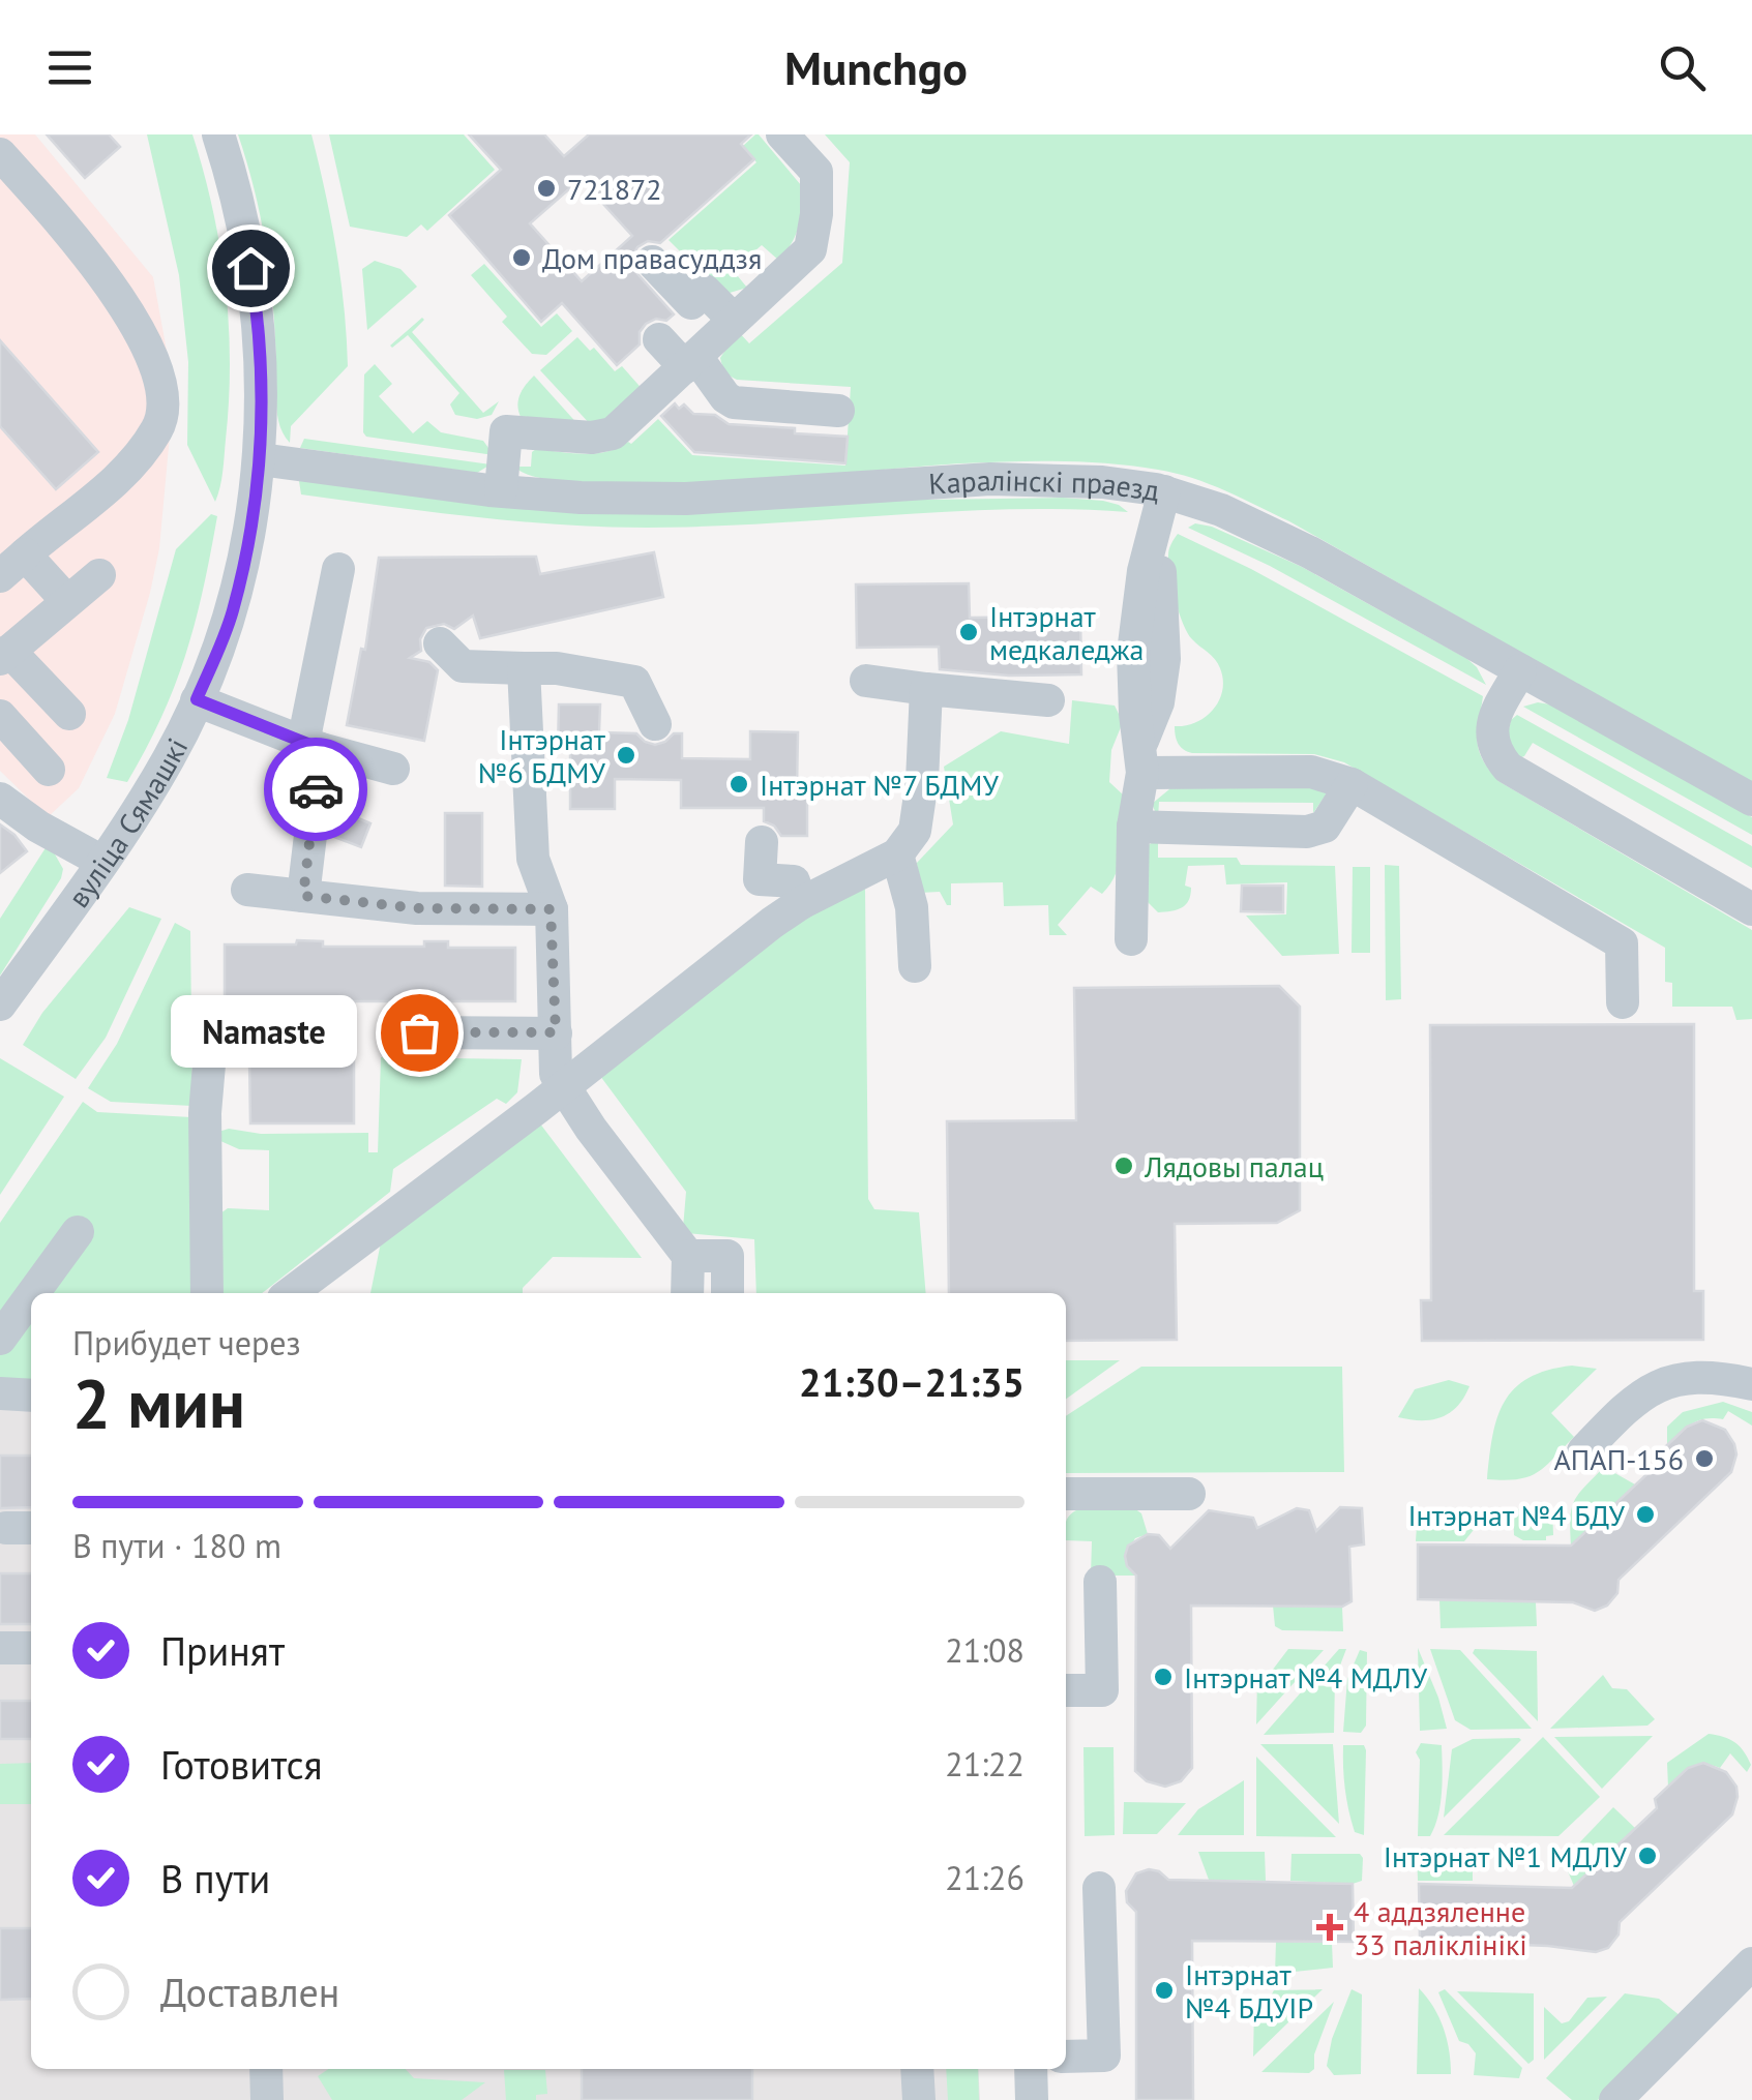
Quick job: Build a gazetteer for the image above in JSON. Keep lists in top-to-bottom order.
{
  "streets": {
    "street": ["Каралінскі праезд", "вуліца Сямашкі"]
  },
  "crossings": [
    ["Каралінскі праезд", "вуліца Сямашкі"]
  ],
  "places": {
    "other": [
      "721872",
      "Дом правасуддзя",
      "Інтэрнат медкаледжа",
      "Інтэрнат №6 БДМУ",
      "Інтэрнат №7 БДМУ",
      "Namaste",
      "Лядовы палац",
      "АПАП-156",
      "Інтэрнат №4 БДУ",
      "Інтэрнат №4 МДЛУ",
      "Інтэрнат №1 МДЛУ",
      "Інтэрнат №4 БДУІР"
    ],
    "health": ["4 аддзяленне 33 паліклінікі"]
  },
  "page": {
    "header": "Munchgo",
    "bubble": "Namaste",
    "heading": ["2 мин", "Прибудет через", "21:30–21:35"],
    "bar": "В пути · 180 m",
    "list": [
      ["Принят", "21:08"],
      ["Готовится", "21:22"],
      ["В пути", "21:26"],
      "Доставлен"
    ]
  }
}
